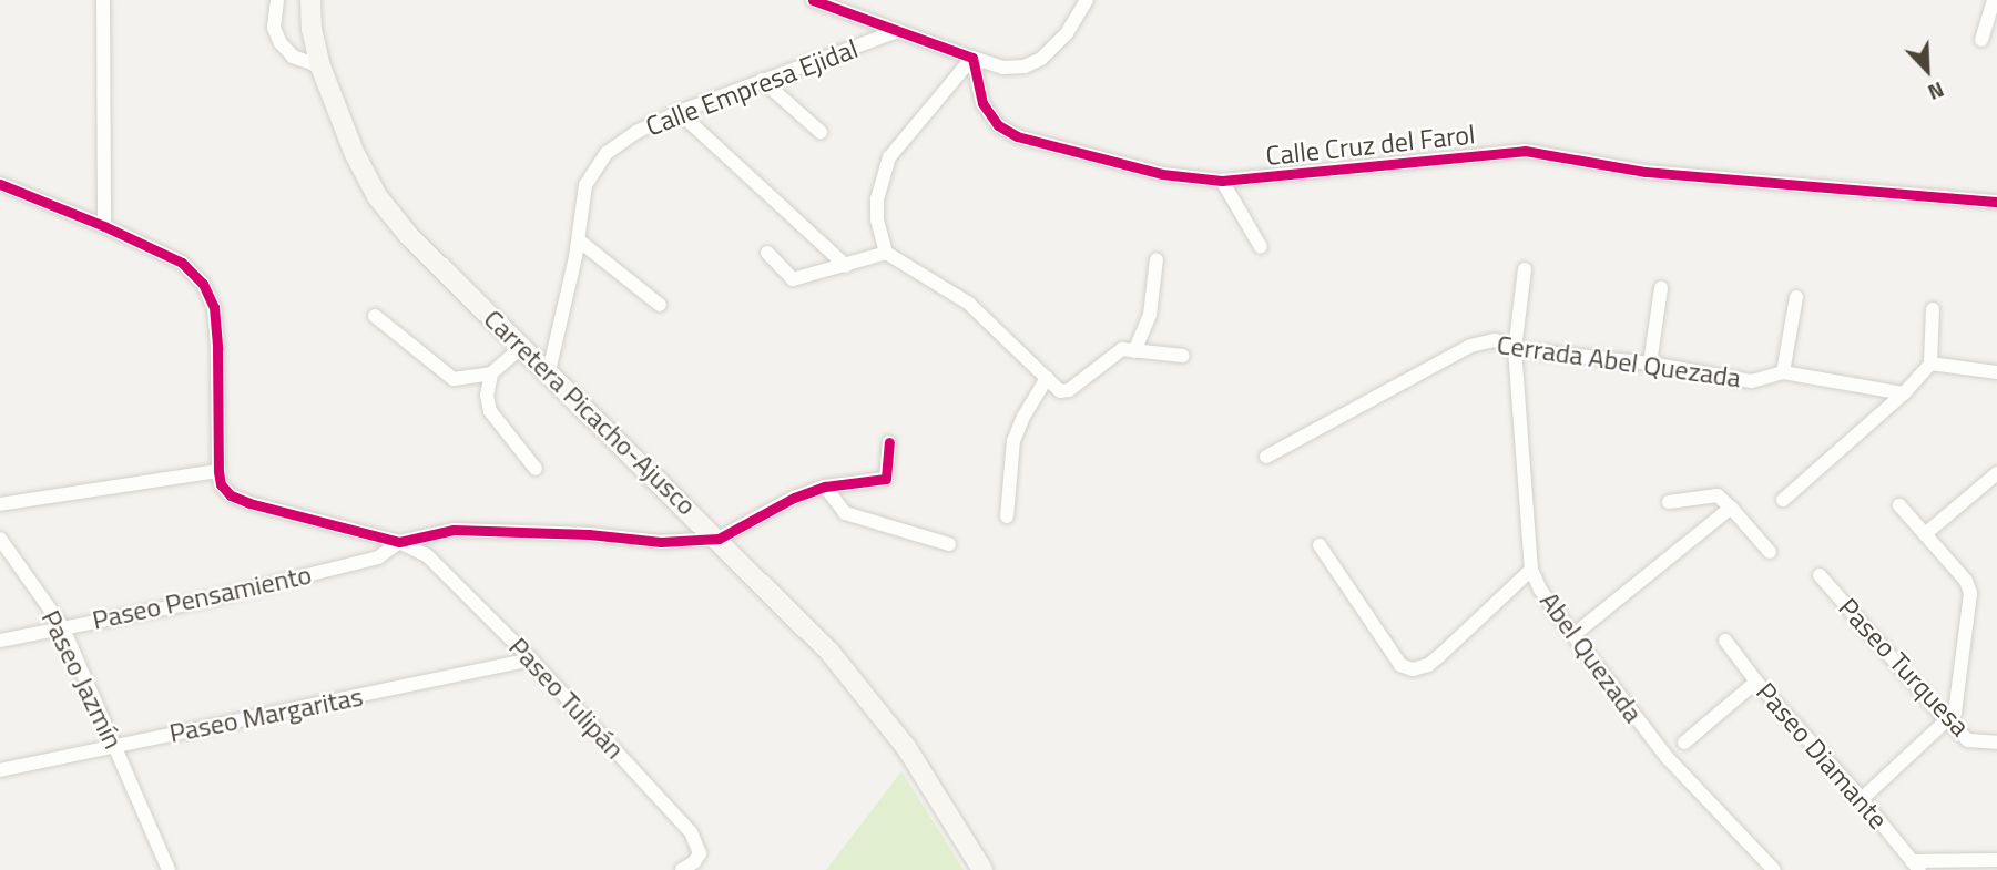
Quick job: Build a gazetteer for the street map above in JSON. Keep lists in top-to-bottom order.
{
  "streets": {
    "main road": ["Carretera Picacho-Ajusco"],
    "street": [
      "Calle Empresa Ejidal",
      "Calle Cruz del Farol",
      "Cerrada Abel Quezada",
      "Paseo Pensamiento",
      "Abel Quezada",
      "Paseo Turquesa",
      "Paseo Jazmín",
      "Paseo Tulipán",
      "Paseo Margaritas",
      "Paseo Diamante"
    ]
  },
  "crossings": [
    ["Calle Empresa Ejidal", "Carretera Picacho-Ajusco"],
    ["Cerrada Abel Quezada", "Abel Quezada"],
    ["Paseo Pensamiento", "Paseo Jazmín"],
    ["Paseo Pensamiento", "Paseo Tulipán"],
    ["Paseo Jazmín", "Paseo Margaritas"],
    ["Paseo Tulipán", "Paseo Margaritas"]
  ],
  "north": "bottom right"
}
